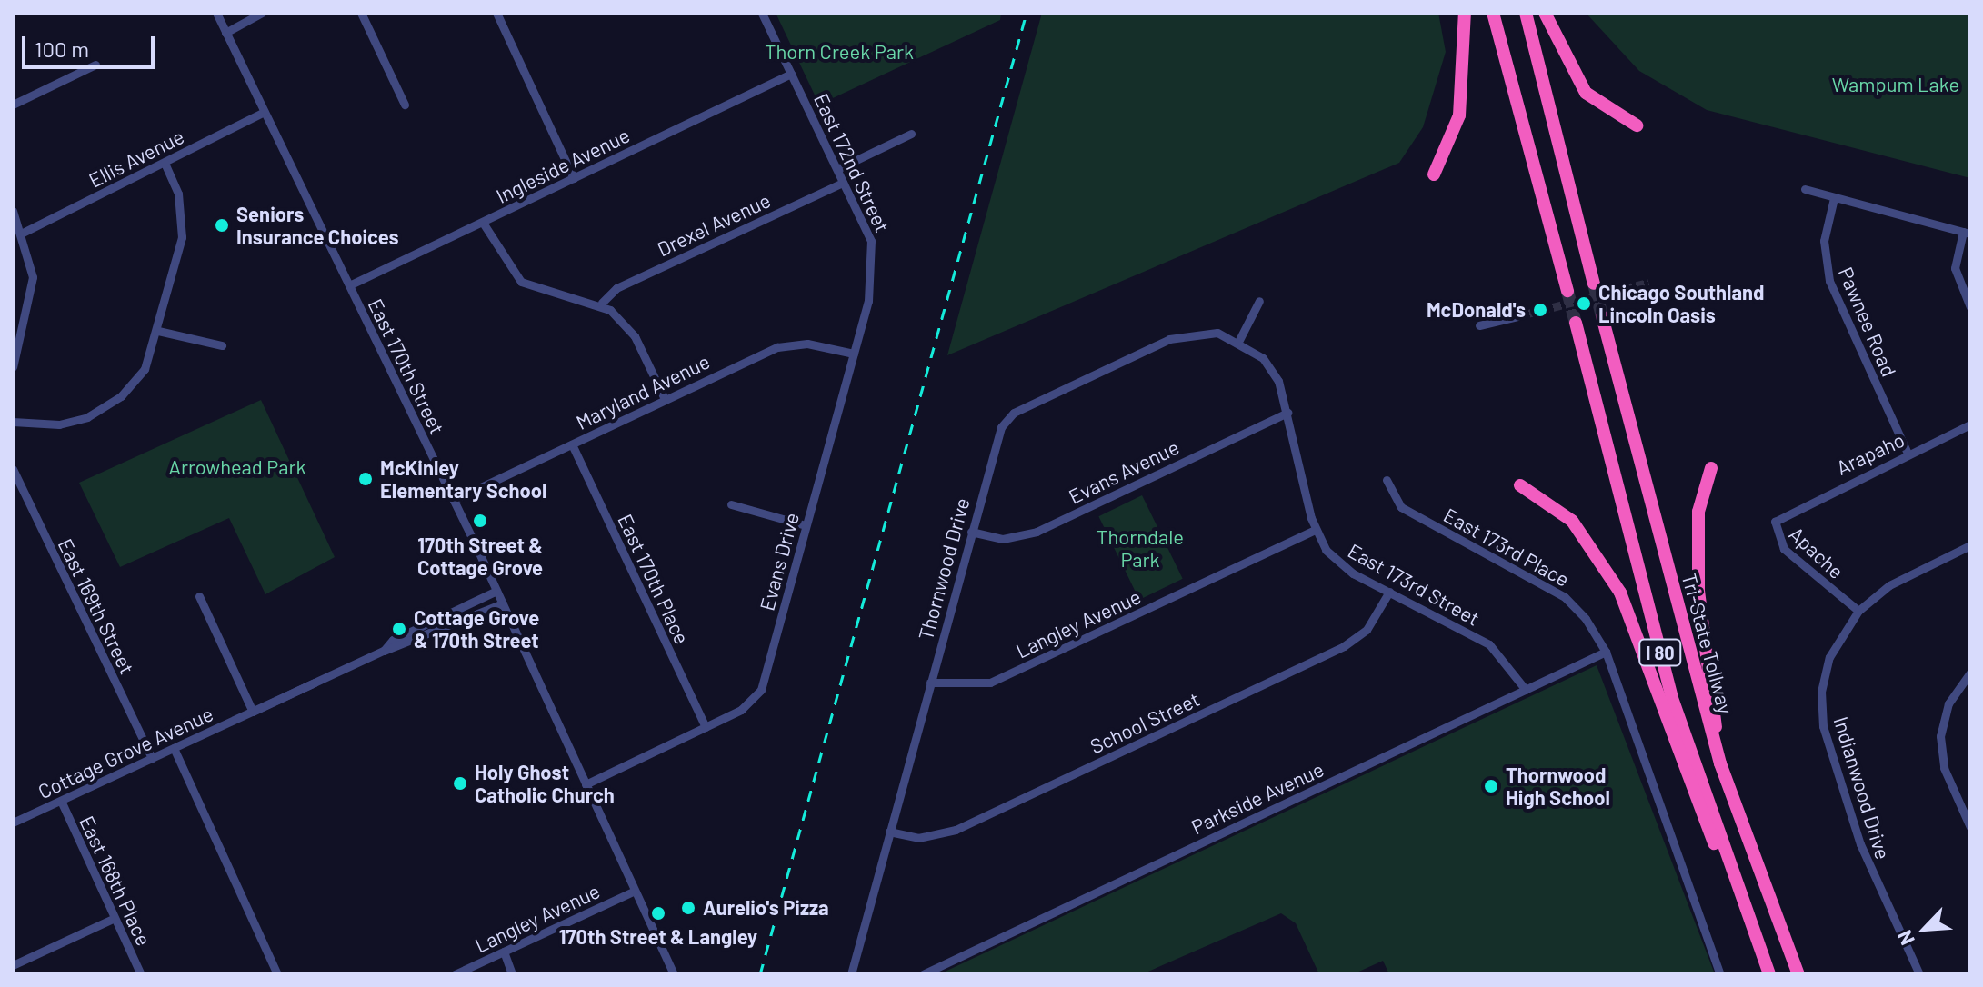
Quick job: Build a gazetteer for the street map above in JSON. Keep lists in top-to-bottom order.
{
  "streets": {
    "highway": ["Tri-State Tollway", "I 80"],
    "street": [
      "Ellis Avenue",
      "East 172nd Street",
      "Ingleside Avenue",
      "Drexel Avenue",
      "Pawnee Road",
      "East 170th Street",
      "Maryland Avenue",
      "Arapaho",
      "Evans Avenue",
      "East 173rd Place",
      "Apache",
      "Evans Drive",
      "Thornwood Drive",
      "East 170th Place",
      "East 173rd Street",
      "East 169th Street",
      "Langley Avenue",
      "School Street",
      "Cottage Grove Avenue",
      "Indianwood Drive",
      "Parkside Avenue",
      "East 168th Place"
    ]
  },
  "crossings": [
    ["Ellis Avenue", "East 170th Street"],
    ["East 172nd Street", "Ingleside Avenue"],
    ["East 172nd Street", "Drexel Avenue"],
    ["East 172nd Street", "Evans Drive"],
    ["Ingleside Avenue", "East 170th Street"],
    ["Pawnee Road", "Arapaho"],
    ["East 170th Street", "Maryland Avenue"],
    ["East 170th Street", "Evans Drive"],
    ["East 170th Street", "Langley Avenue"],
    ["East 170th Street", "Cottage Grove Avenue"],
    ["Maryland Avenue", "Evans Drive"],
    ["Maryland Avenue", "East 170th Place"],
    ["Arapaho", "Apache"],
    ["Evans Avenue", "Thornwood Drive"],
    ["Evans Avenue", "East 173rd Street"],
    ["East 173rd Place", "Parkside Avenue"],
    ["Apache", "Indianwood Drive"],
    ["Evans Drive", "East 170th Place"],
    ["Thornwood Drive", "East 173rd Street"],
    ["Thornwood Drive", "Langley Avenue"],
    ["Thornwood Drive", "School Street"],
    ["East 173rd Street", "Langley Avenue"],
    ["East 173rd Street", "School Street"],
    ["East 173rd Street", "Parkside Avenue"],
    ["East 169th Street", "Cottage Grove Avenue"],
    ["Cottage Grove Avenue", "East 168th Place"]
  ],
  "parks": [
    "Thorn Creek Park",
    "Wampum Lake",
    "Arrowhead Park",
    "Thorndale Park"
  ],
  "places": [
    "Seniors Insurance Choices",
    "Chicago Southland Lincoln Oasis",
    "McDonald's",
    "McKinley Elementary School",
    "170th Street & Cottage Grove",
    "Cottage Grove & 170th Street",
    "Holy Ghost Catholic Church",
    "Thornwood High School",
    "Aurelio's Pizza",
    "170th Street & Langley"
  ],
  "scale_bar": "100 m",
  "north": "bottom left"
}
